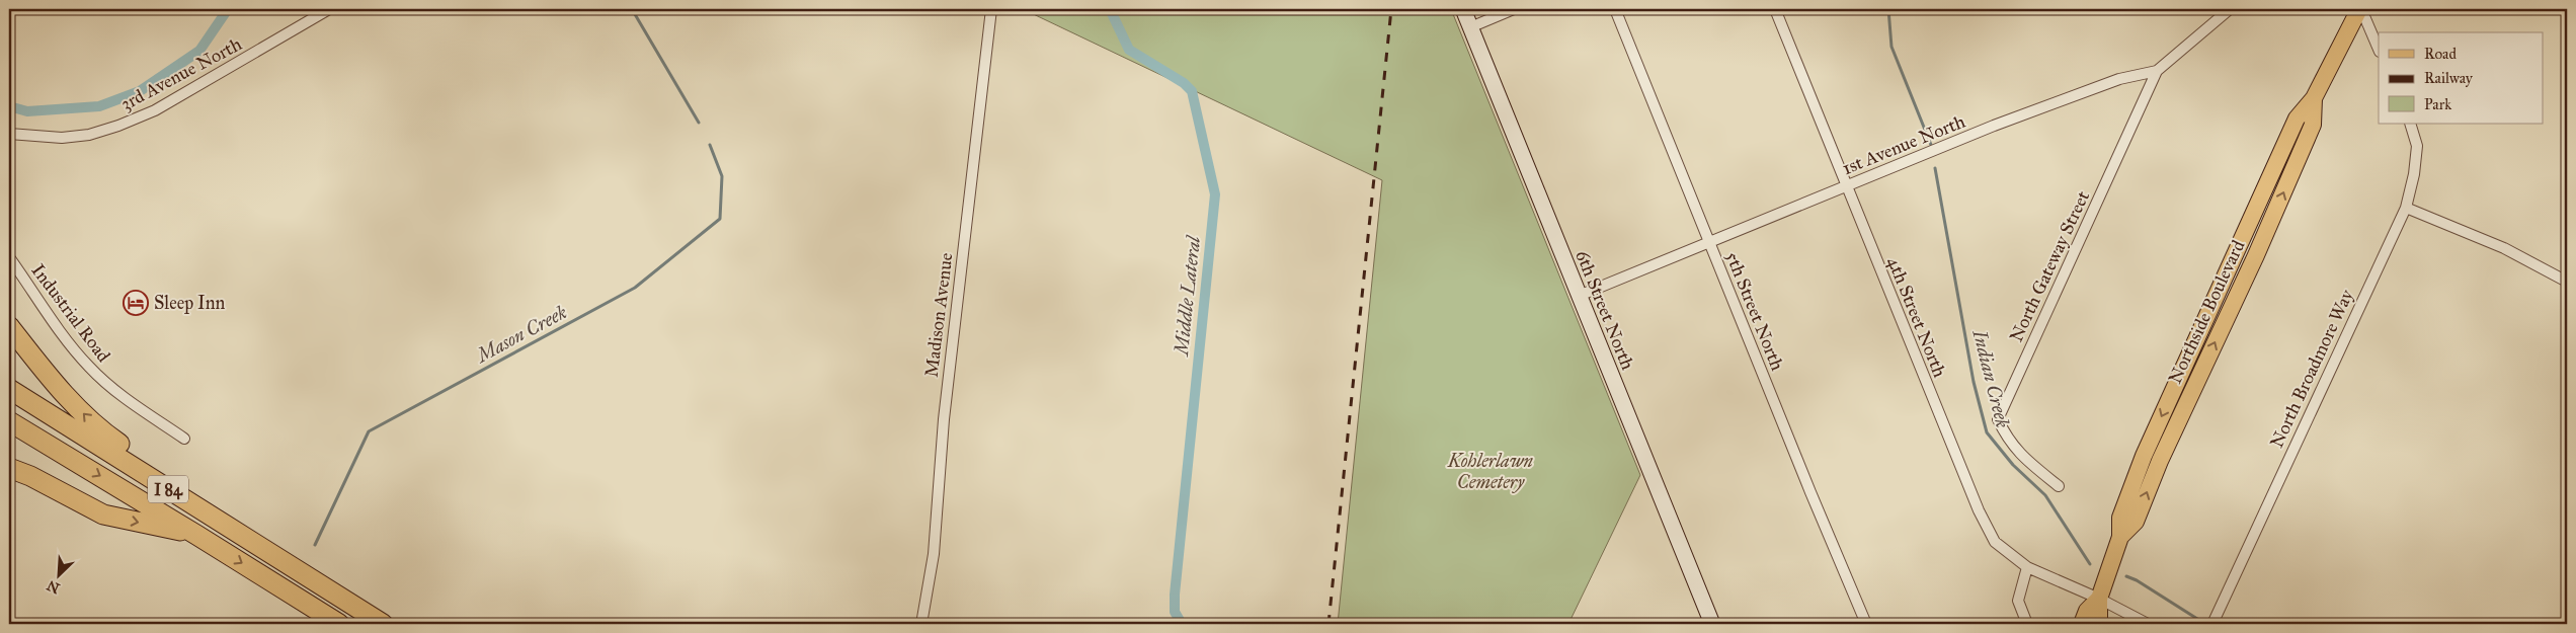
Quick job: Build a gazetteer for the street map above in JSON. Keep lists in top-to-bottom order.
{
  "streets": {
    "highway": ["I 84"],
    "main road": ["Northside Boulevard"],
    "street": [
      "3rd Avenue North",
      "1st Avenue North",
      "North Gateway Street",
      "6th Street North",
      "5th Street North",
      "Industrial Road",
      "Madison Avenue",
      "4th Street North",
      "North Broadmore Way"
    ]
  },
  "crossings": [
    ["1st Avenue North", "North Gateway Street"],
    ["1st Avenue North", "6th Street North"],
    ["1st Avenue North", "5th Street North"],
    ["1st Avenue North", "4th Street North"],
    ["Northside Boulevard", "4th Street North"]
  ],
  "water": ["Middle Lateral", "Mason Creek", "Indian Creek"],
  "parks": ["Kohlerlawn Cemetery"],
  "places": {
    "hotel": ["Sleep Inn"]
  },
  "legend": ["Road", "Railway", "Park"],
  "north": "bottom left"
}
